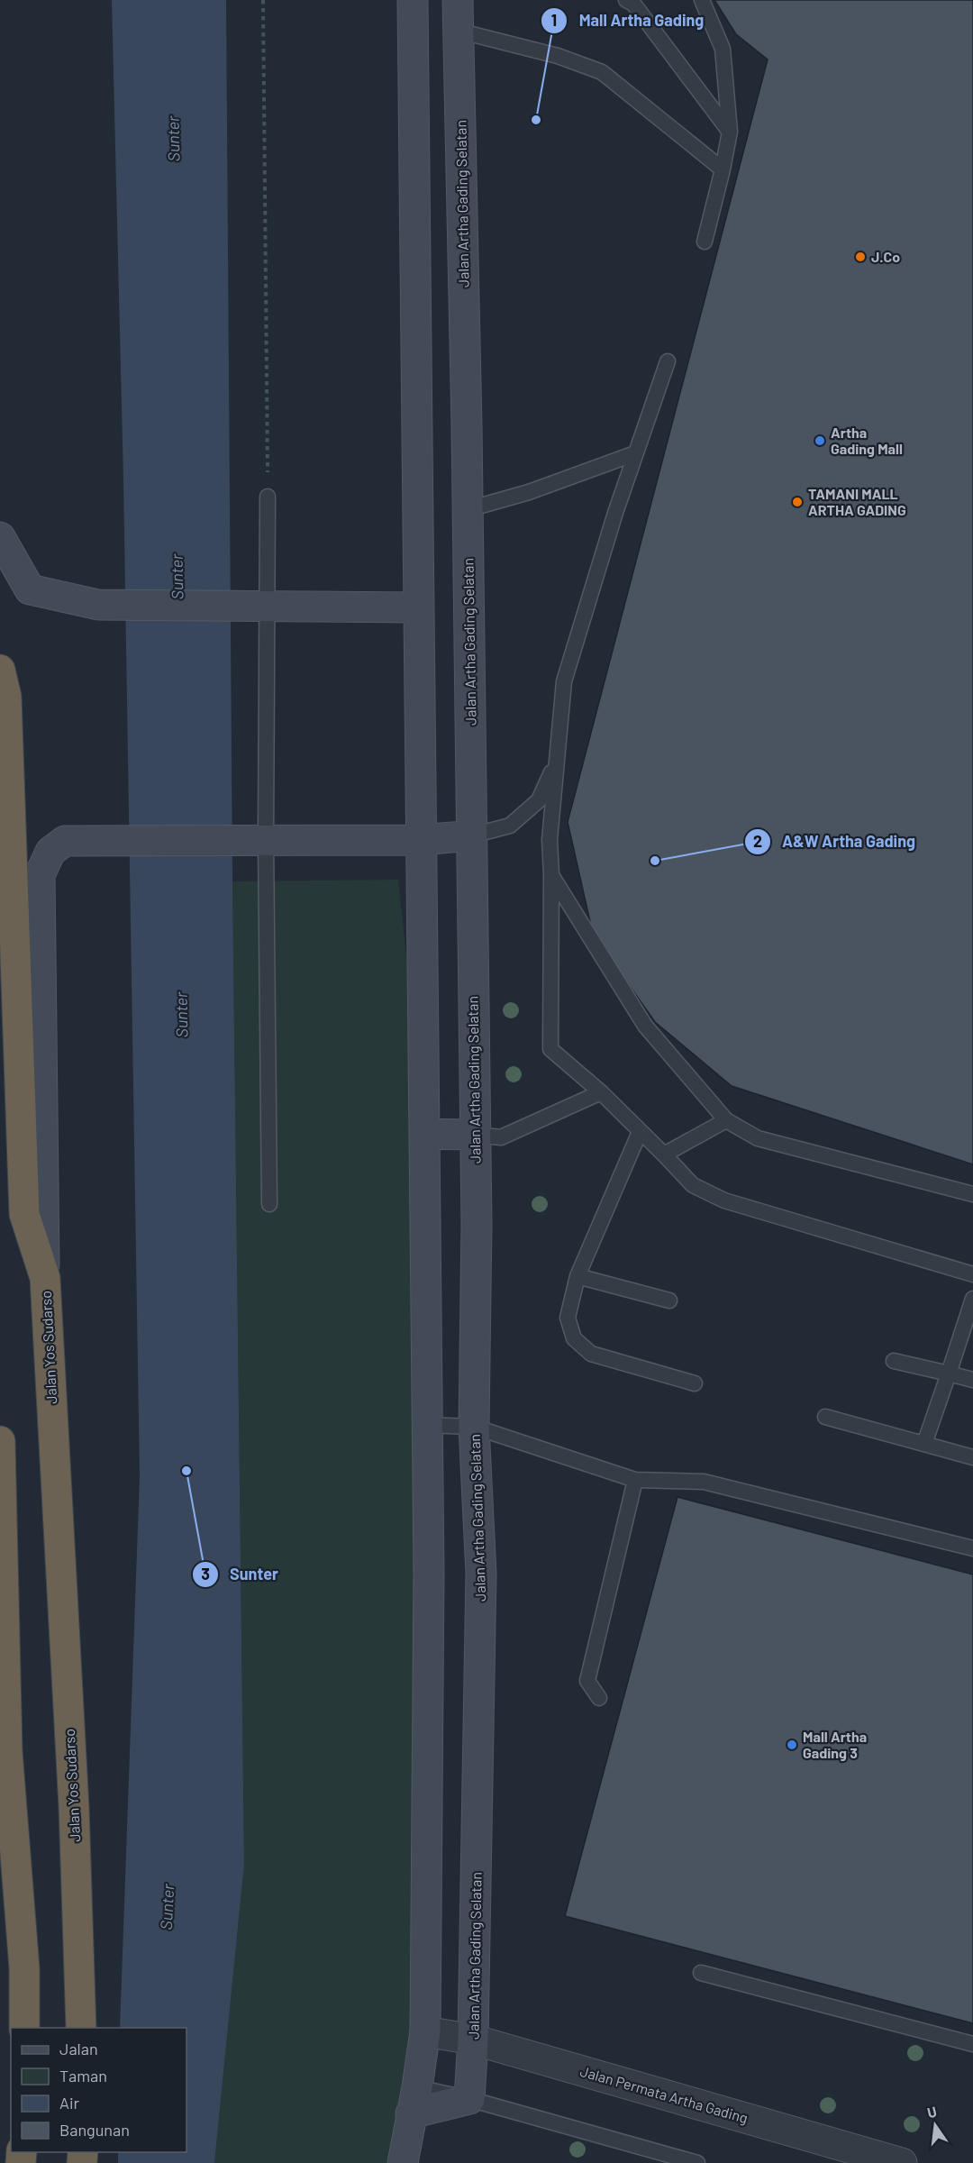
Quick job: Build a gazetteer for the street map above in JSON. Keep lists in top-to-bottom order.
{
  "streets": {
    "highway": ["Jalan Yos Sudarso"],
    "street": ["Jalan Artha Gading Selatan", "Jalan Permata Artha Gading"]
  },
  "crossings": [
    ["Jalan Artha Gading Selatan", "Jalan Permata Artha Gading"]
  ],
  "water": ["Sunter"],
  "places": [
    "Mall Artha Gading",
    "J.Co",
    "Artha Gading Mall",
    "TAMANI MALL ARTHA GADING",
    "A&W Artha Gading",
    "Sunter",
    "Mall Artha Gading 3"
  ],
  "legend": [
    "Jalan",
    "Taman",
    "Air",
    "Bangunan"
  ],
  "north": "top"
}
